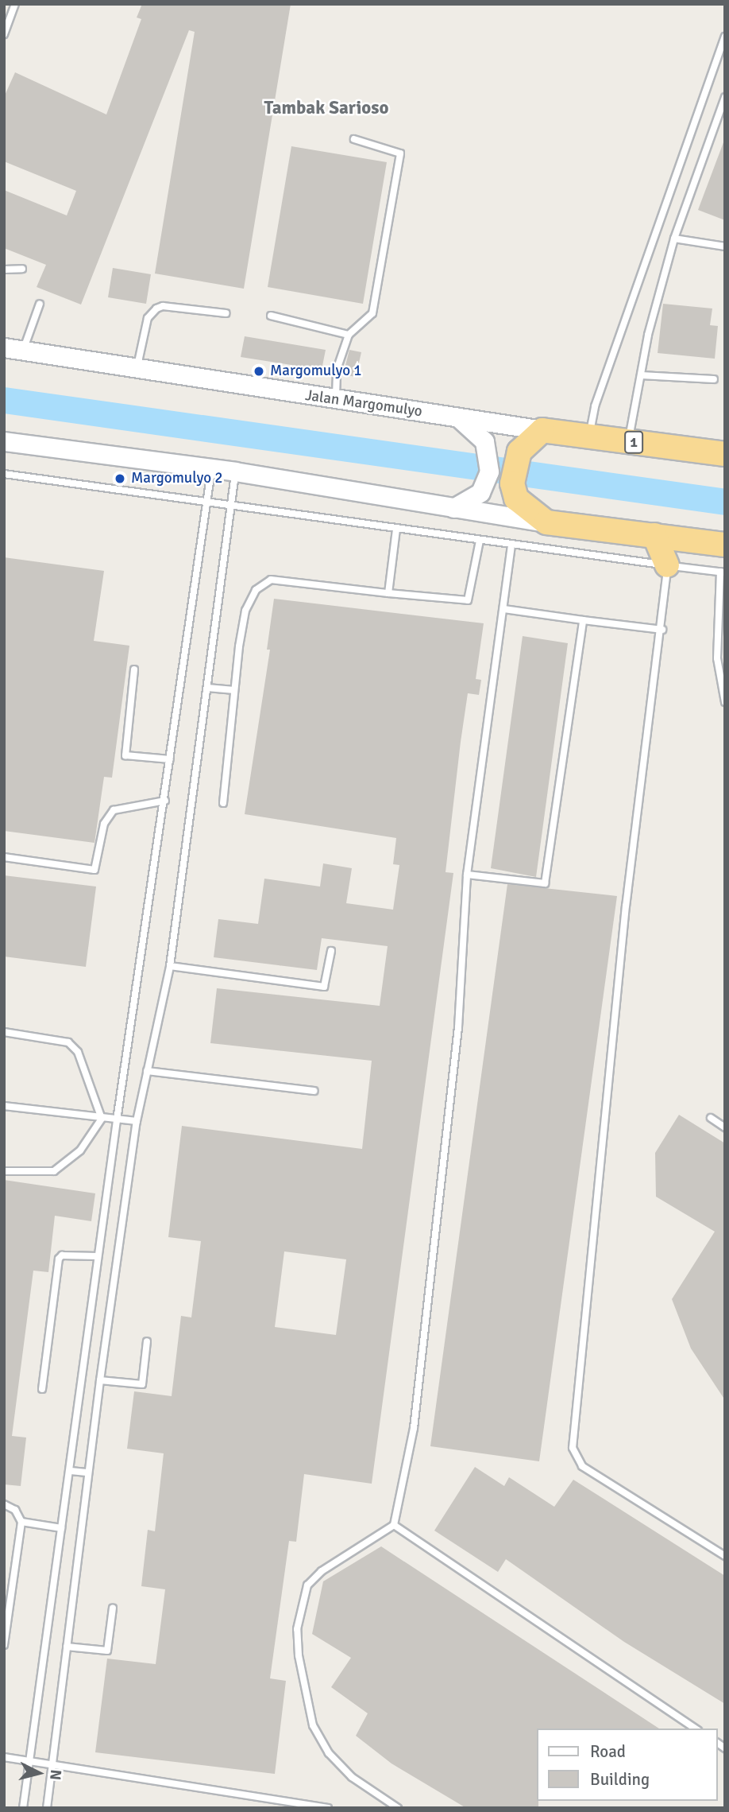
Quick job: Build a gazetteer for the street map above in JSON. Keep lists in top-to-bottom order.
{
  "streets": {
    "highway": ["Jalan Margomulyo", "1"]
  },
  "districts": ["Tambak Sarioso"],
  "places": ["Margomulyo 1", "Margomulyo 2"],
  "legend": ["Road", "Building"],
  "north": "right"
}
